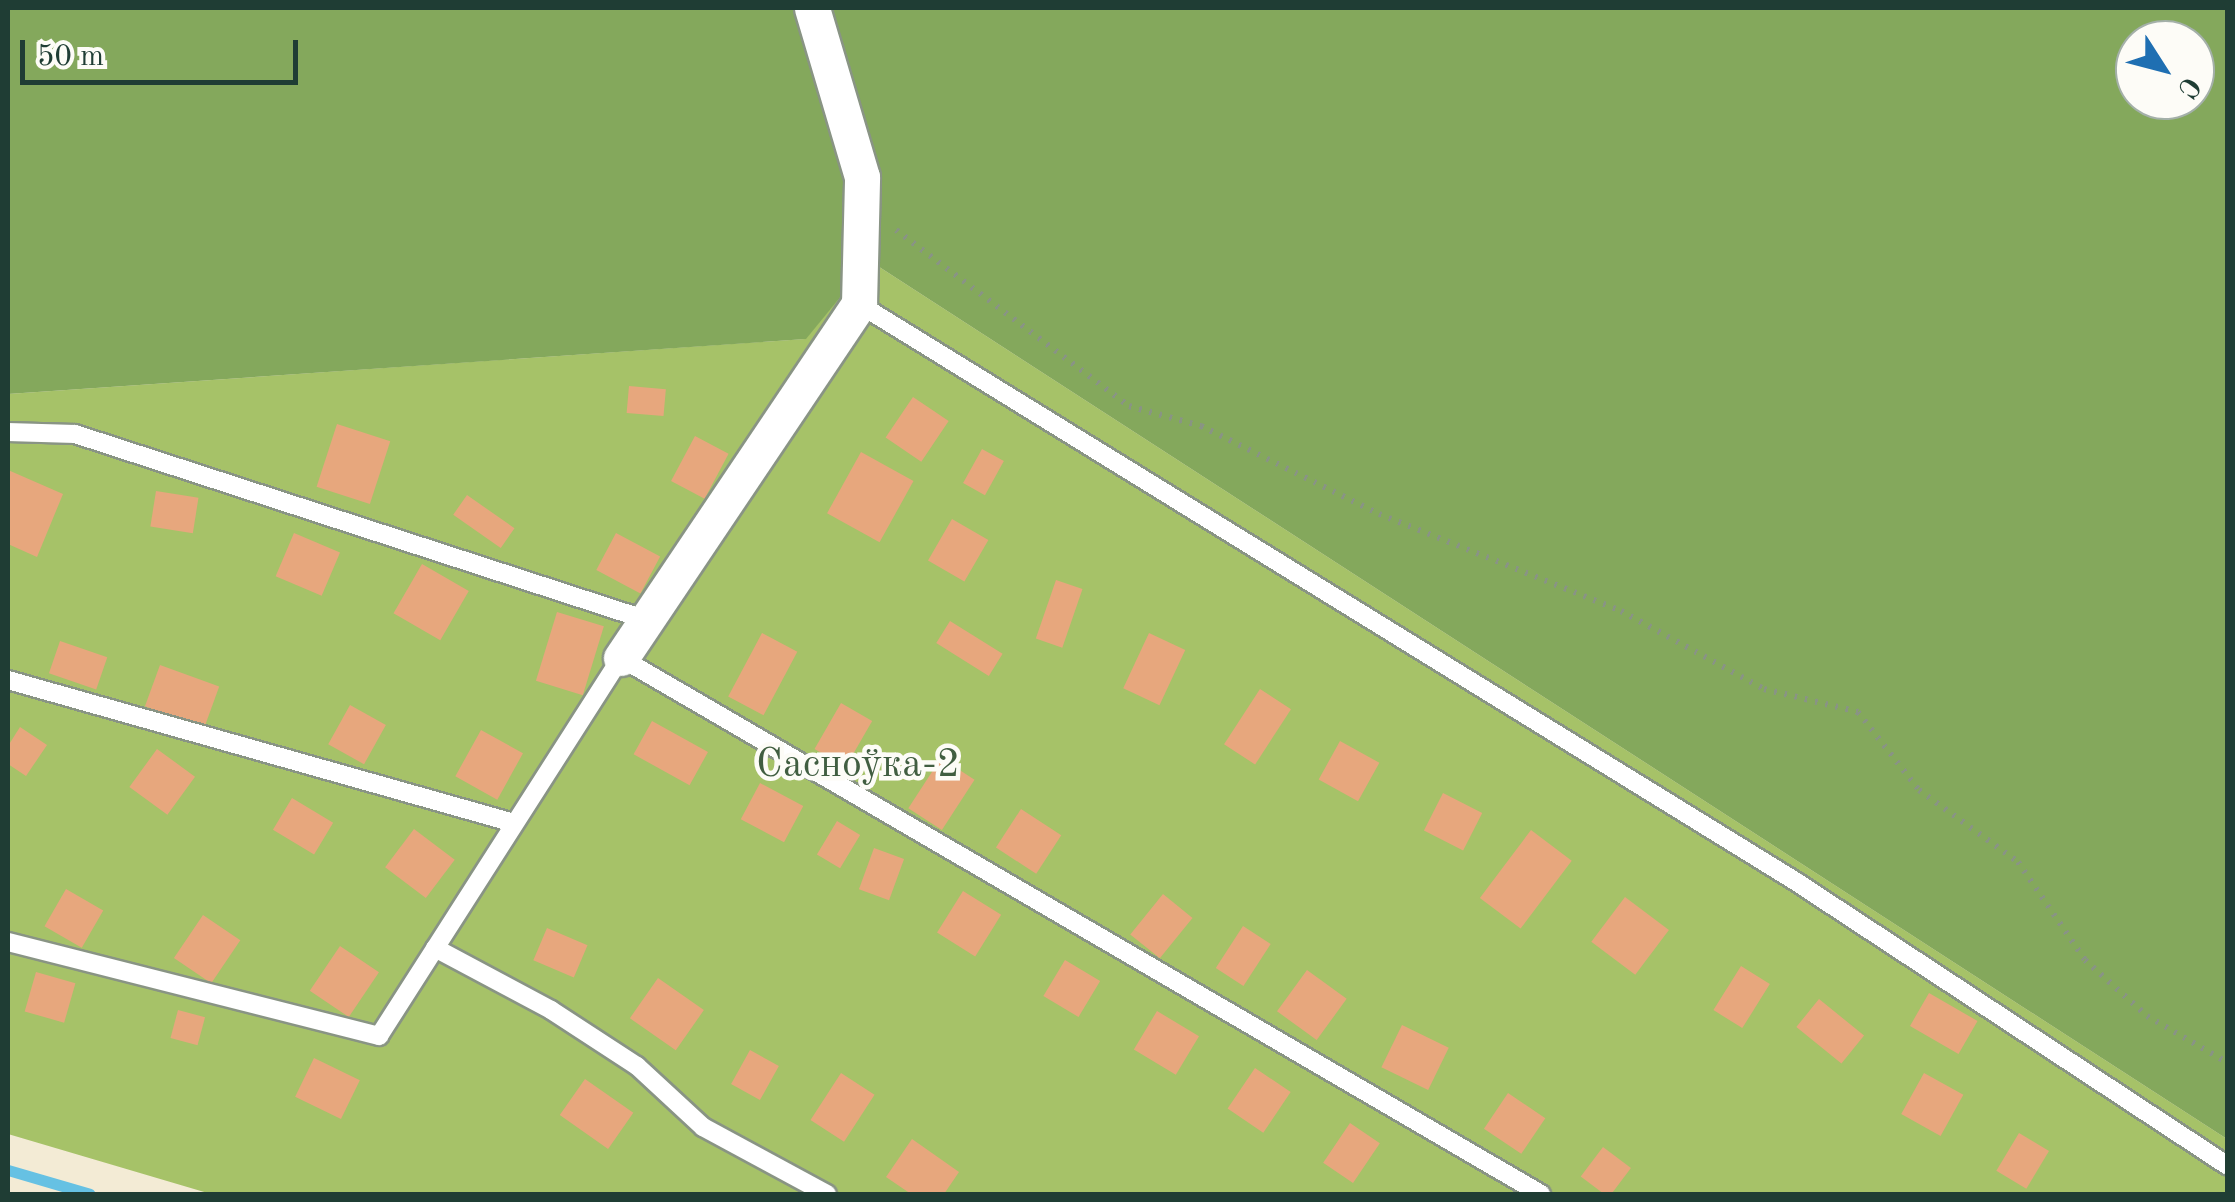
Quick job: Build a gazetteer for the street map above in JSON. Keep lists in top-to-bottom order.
{
  "parks": ["Сасноўка-2"],
  "scale_bar": "50 m",
  "north": "bottom right"
}
